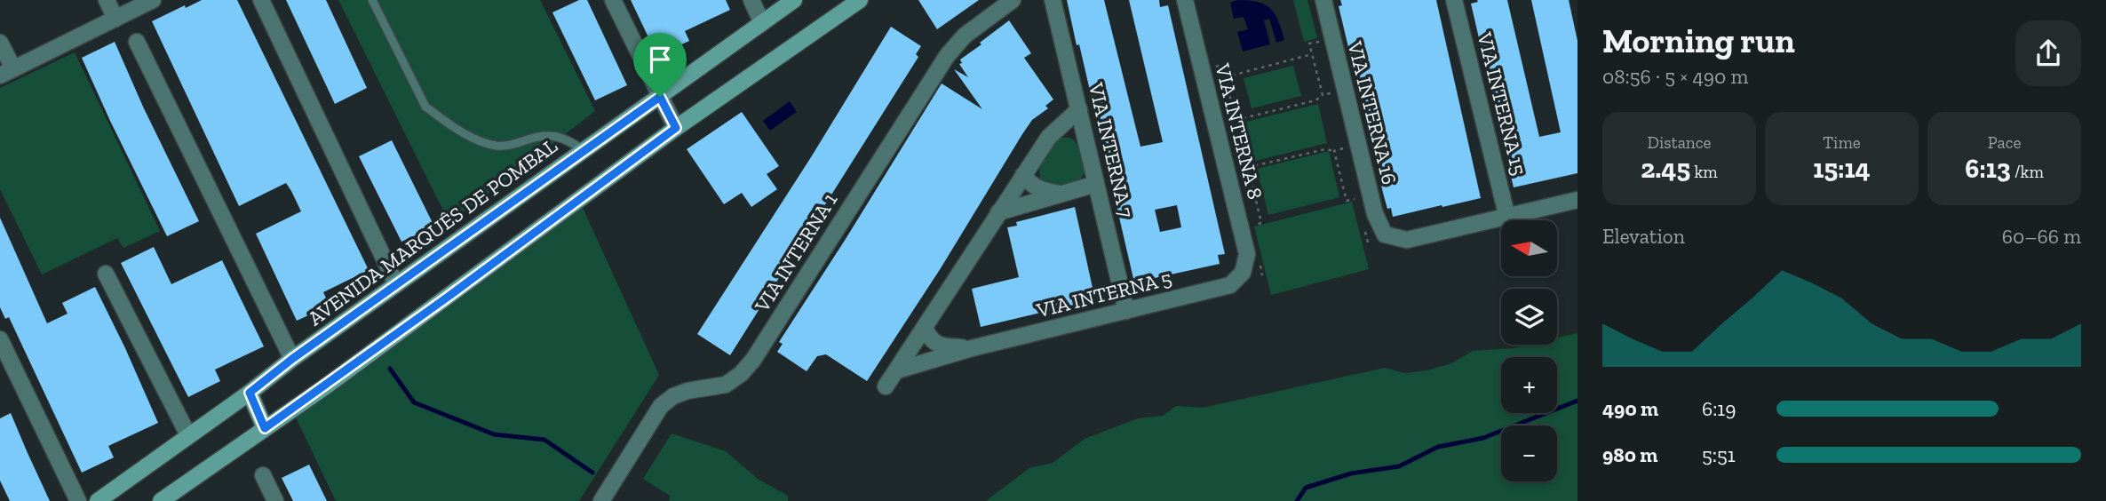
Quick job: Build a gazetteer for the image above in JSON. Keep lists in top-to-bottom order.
{
  "streets": {
    "main road": ["AVENIDA MARQUÊS DE POMBAL"],
    "street": [
      "VIA INTERNA 15",
      "VIA INTERNA 16",
      "VIA INTERNA 8",
      "VIA INTERNA 7",
      "VIA INTERNA 1",
      "VIA INTERNA 5"
    ]
  },
  "crossings": [
    ["VIA INTERNA 15", "VIA INTERNA 16"],
    ["VIA INTERNA 8", "VIA INTERNA 5"],
    ["VIA INTERNA 7", "VIA INTERNA 5"]
  ],
  "north": "left",
  "page": {
    "heading": ["Morning run", "08:56 · 5 × 490 m"],
    "stats": [
      ["Distance", "2.45 km"],
      ["Time", "15:14"],
      ["Pace", "6:13 /km"]
    ],
    "chart": ["Elevation", "60–66 m"],
    "map_buttons": ["+", "−"],
    "list": [
      {
        "name": "490 m",
        "note": "6:19"
      },
      {
        "name": "980 m",
        "note": "5:51"
      }
    ]
  }
}
